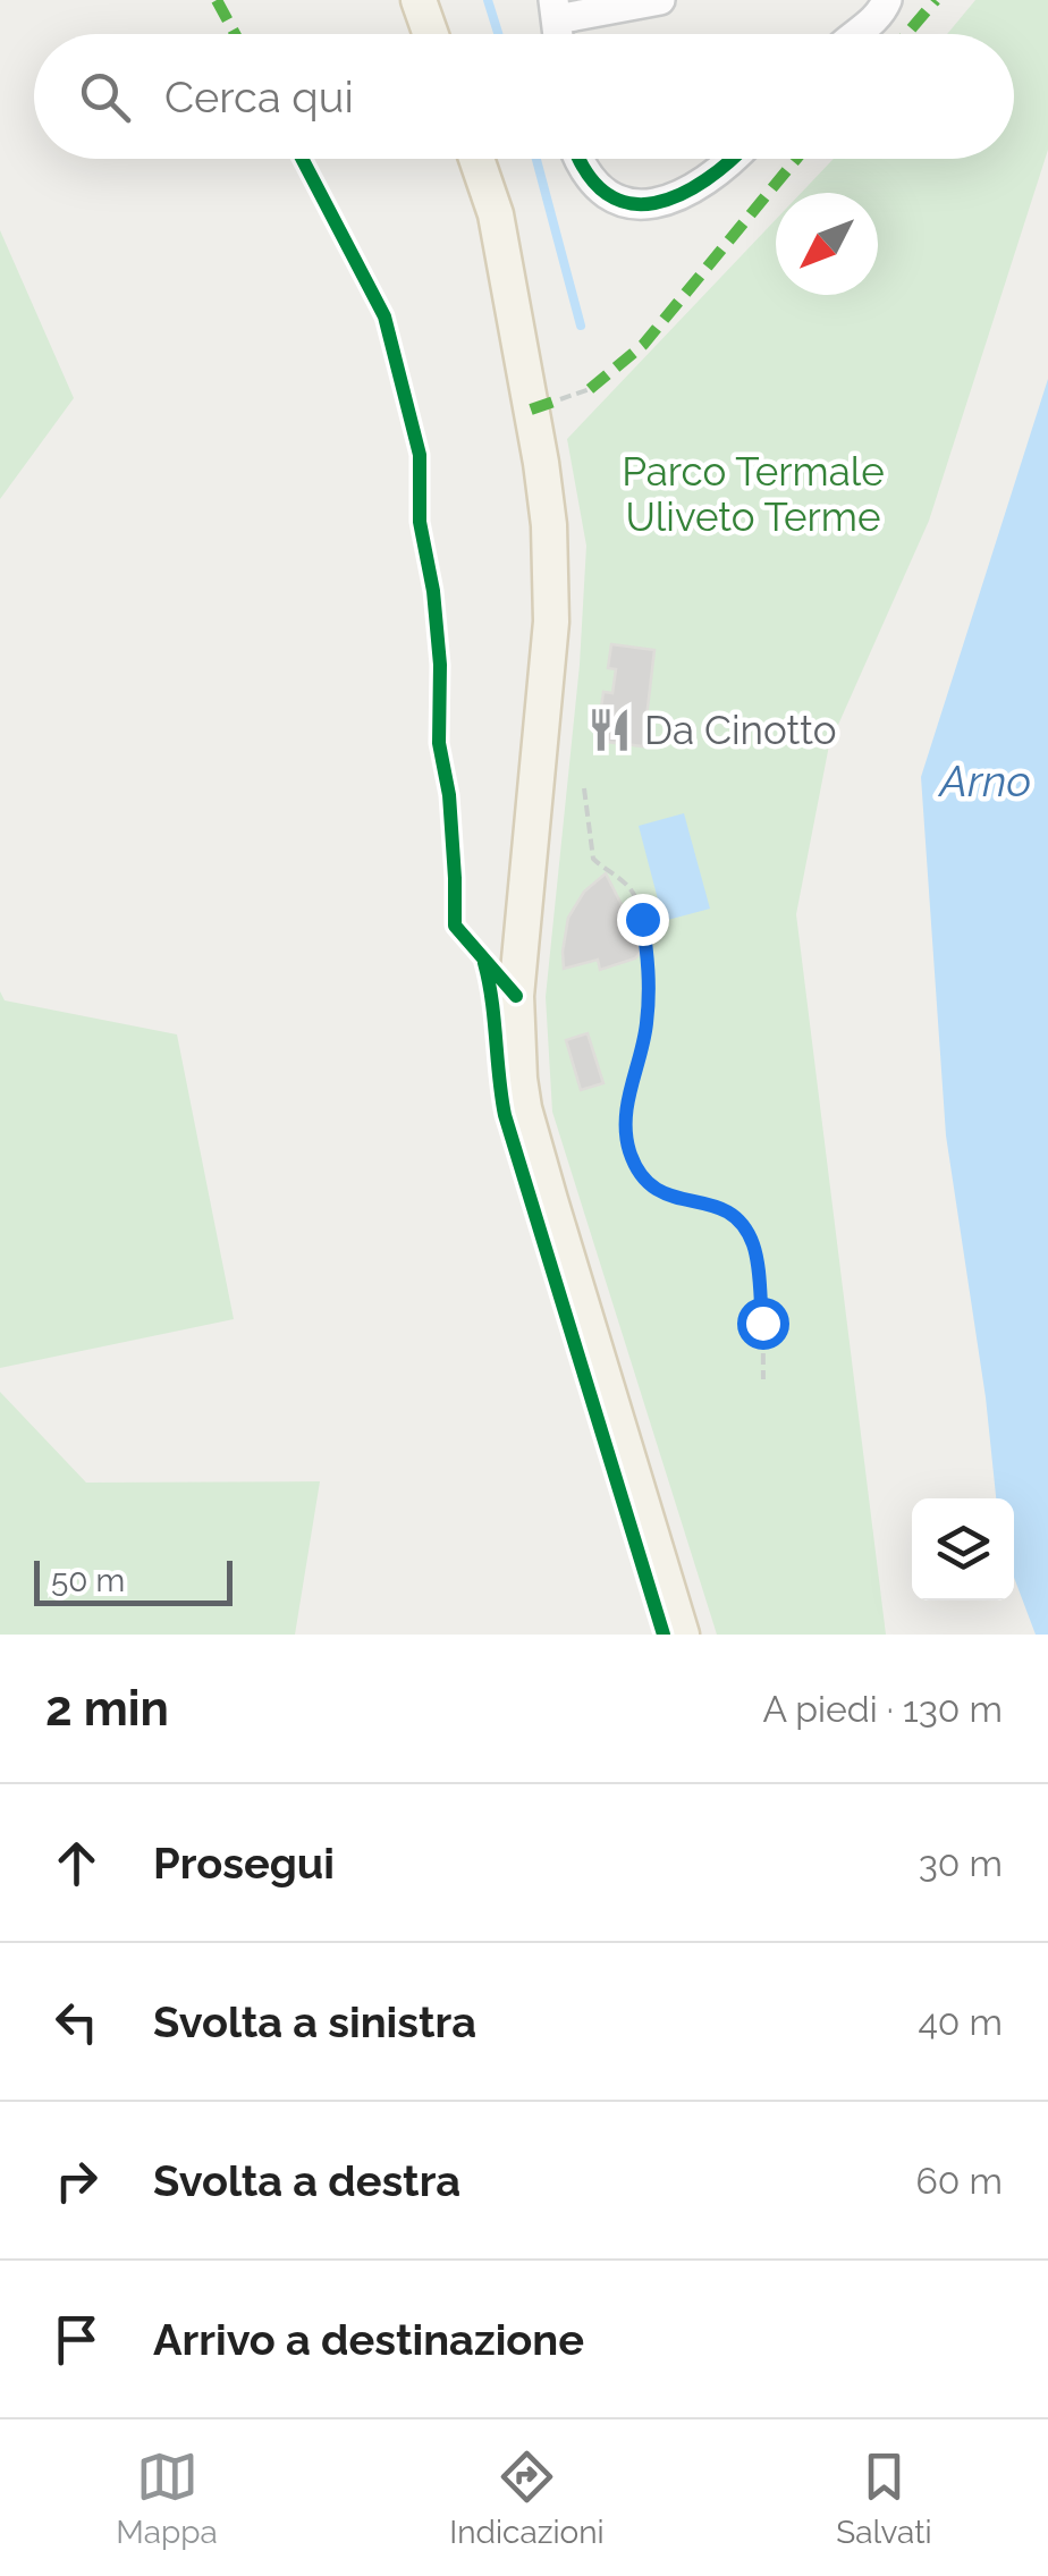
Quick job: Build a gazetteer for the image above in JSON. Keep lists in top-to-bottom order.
{
  "water": ["Arno"],
  "parks": ["Parco Termale Uliveto Terme"],
  "places": {
    "restaurant": ["Da Cinotto"]
  },
  "scale_bar": "50 m",
  "north": "bottom left",
  "page": {
    "search": "Cerca qui",
    "scale": "50 m",
    "heading": ["2 min", "A piedi · 130 m"],
    "list": [
      ["Prosegui", "30 m"],
      ["Svolta a sinistra", "40 m"],
      ["Svolta a destra", "60 m"],
      "Arrivo a destinazione"
    ],
    "nav": ["Mappa", "Indicazioni", "Salvati"]
  }
}
